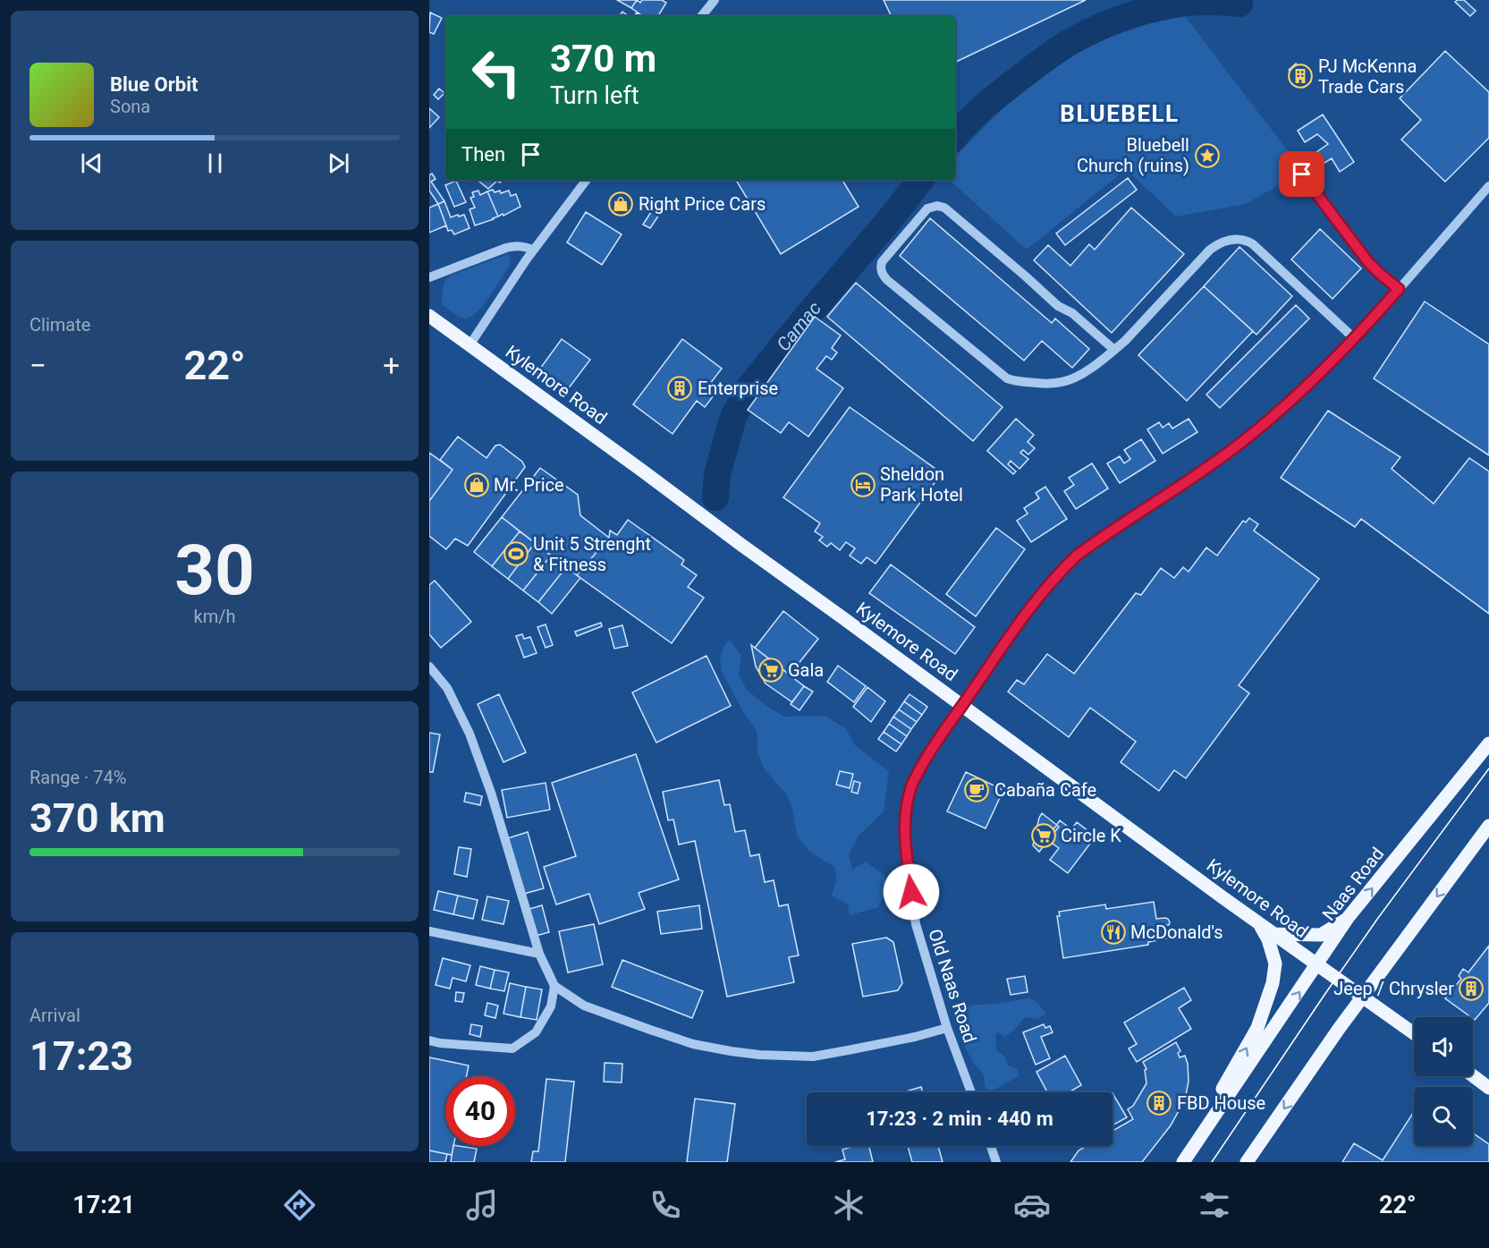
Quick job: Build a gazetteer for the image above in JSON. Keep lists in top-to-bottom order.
{
  "streets": {
    "main road": ["Kylemore Road", "Naas Road"],
    "street": ["Old Naas Road"]
  },
  "crossings": [
    ["Kylemore Road", "Naas Road"],
    ["Kylemore Road", "Old Naas Road"]
  ],
  "districts": ["BLUEBELL"],
  "water": ["Camac"],
  "places": {
    "building": [
      "PJ McKenna Trade Cars",
      "Enterprise",
      "Jeep / Chrysler",
      "FBD House"
    ],
    "place": ["Bluebell Church (ruins)"],
    "shop": ["Right Price Cars", "Mr. Price"],
    "hotel": ["Sheldon Park Hotel"],
    "sports": ["Unit 5 Strenght & Fitness"],
    "supermarket": ["Gala", "Circle K"],
    "cafe": ["Cabaña Cafe"],
    "restaurant": ["McDonald's"]
  },
  "page": {
    "turn": ["370 m", "Turn left"],
    "song": ["Blue Orbit", "Sona"],
    "then": "Then",
    "tile": [
      "Climate",
      ["30", "km/h"],
      ["Range · 74%", "370 km"],
      ["Arrival", "17:23"]
    ],
    "heat": ["−", "22°", "+"],
    "limit": "40",
    "trip": "17:23 · 2 min · 440 m",
    "tabs": ["17:21", "22°"]
  }
}
